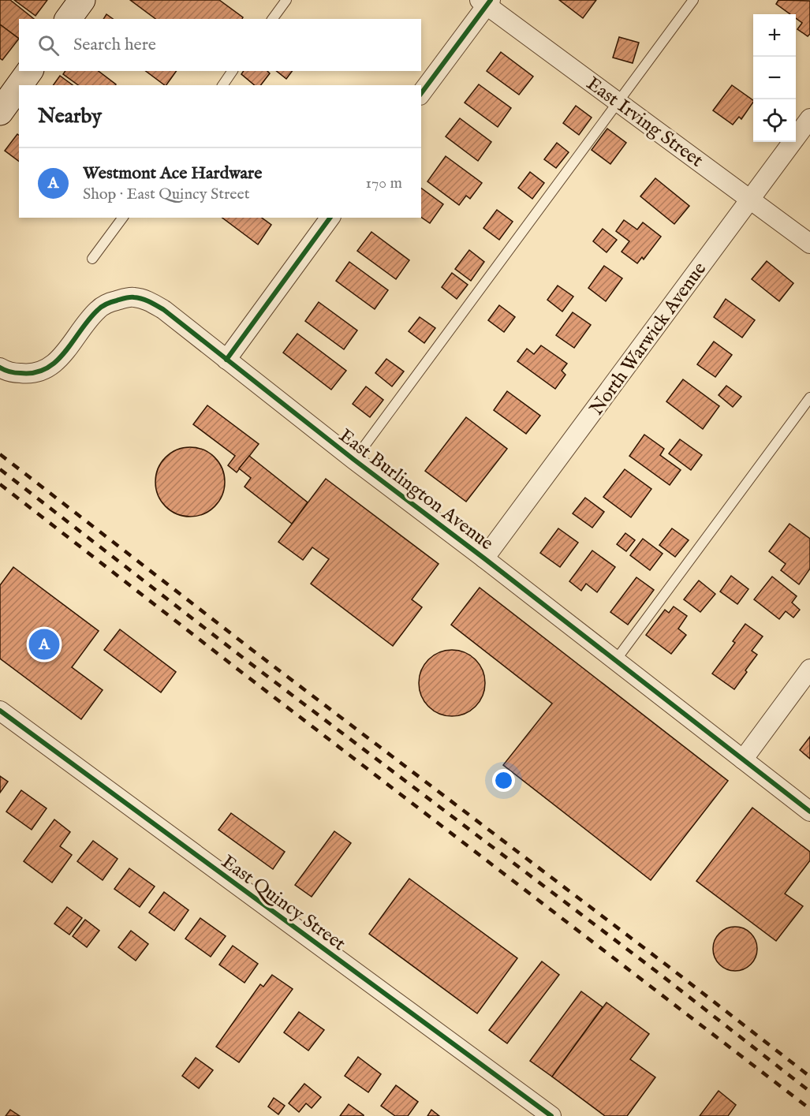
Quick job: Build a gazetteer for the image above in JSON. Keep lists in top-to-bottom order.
{
  "streets": {
    "street": [
      "East Irving Street",
      "North Warwick Avenue",
      "East Burlington Avenue",
      "East Quincy Street"
    ]
  },
  "crossings": [
    ["East Irving Street", "North Warwick Avenue"],
    ["North Warwick Avenue", "East Burlington Avenue"]
  ],
  "page": {
    "map_buttons": ["+", "−"],
    "search": "Search here",
    "heading": "Nearby",
    "list": [
      {
        "mark": "A",
        "name": "Westmont Ace Hardware",
        "note": "Shop · East Quincy Street",
        "value": "170 m"
      }
    ],
    "pins": "A"
  }
}
